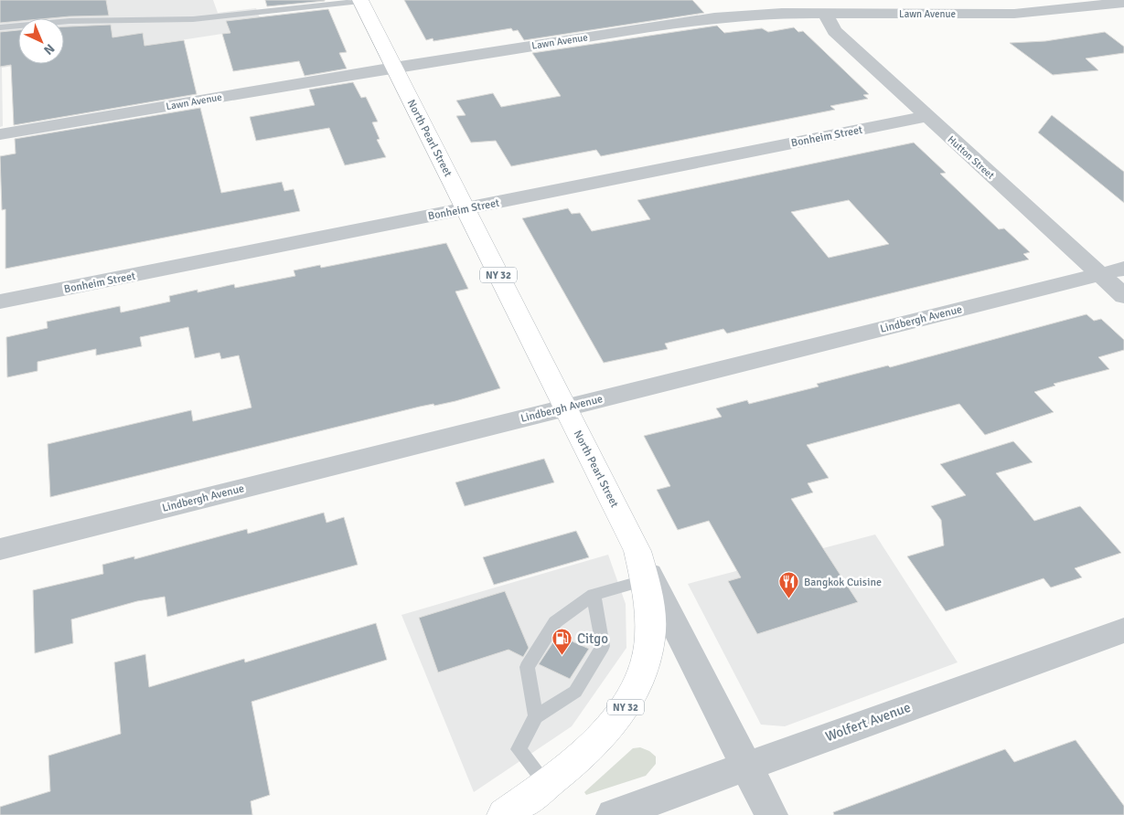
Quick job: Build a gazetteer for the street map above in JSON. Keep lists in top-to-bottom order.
{
  "streets": {
    "main road": ["North Pearl Street", "NY 32"],
    "street": [
      "Lawn Avenue",
      "Bonheim Street",
      "Hutton Street",
      "Lindbergh Avenue",
      "Wolfert Avenue"
    ]
  },
  "crossings": [
    ["Lawn Avenue", "North Pearl Street"],
    ["Lawn Avenue", "Hutton Street"],
    ["Bonheim Street", "North Pearl Street"],
    ["Bonheim Street", "Hutton Street"],
    ["North Pearl Street", "NY 32"],
    ["North Pearl Street", "Lindbergh Avenue"],
    ["North Pearl Street", "Wolfert Avenue"],
    ["Hutton Street", "Lindbergh Avenue"]
  ],
  "places": {
    "restaurant": ["Bangkok Cuisine"],
    "fuel station": ["Citgo"]
  },
  "north": "bottom right"
}
